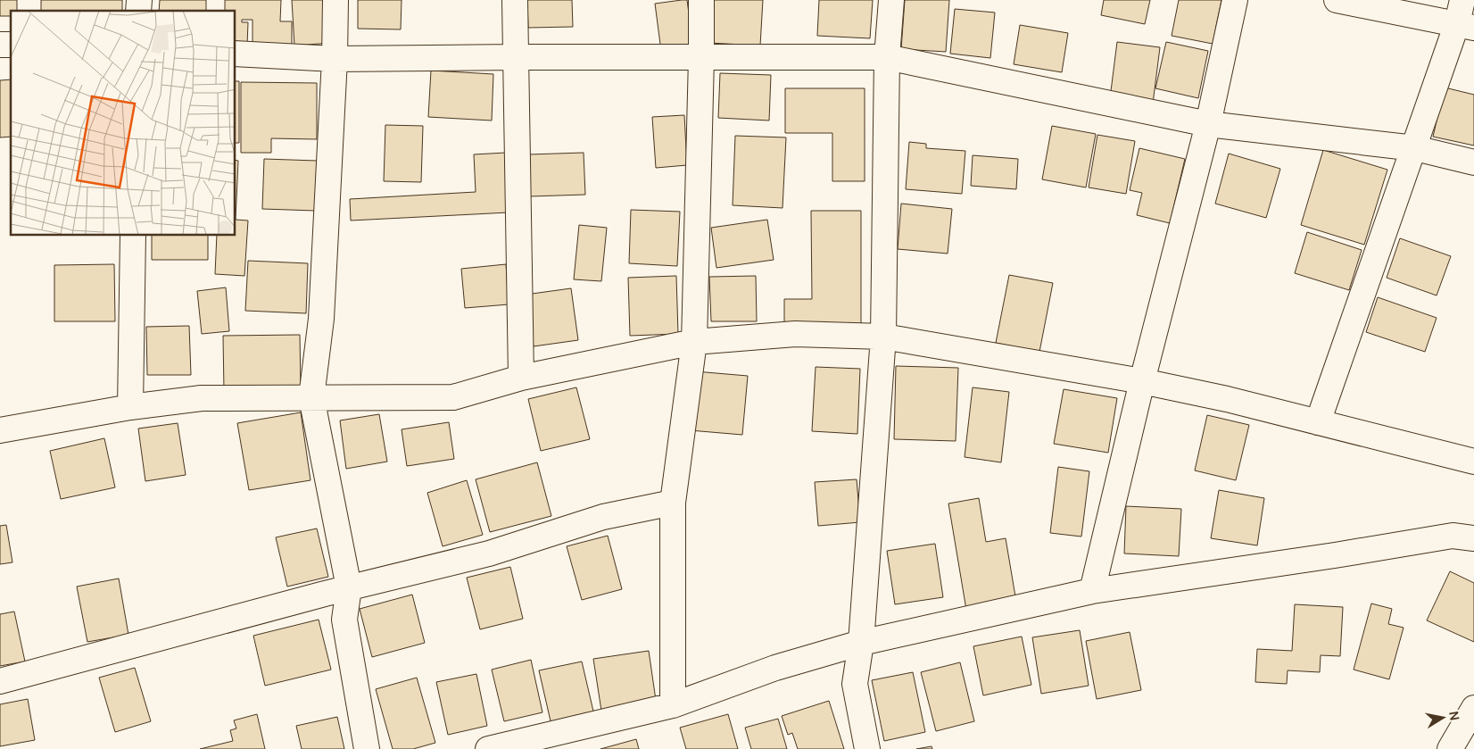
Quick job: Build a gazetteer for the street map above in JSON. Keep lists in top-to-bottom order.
{
  "north": "right"
}
